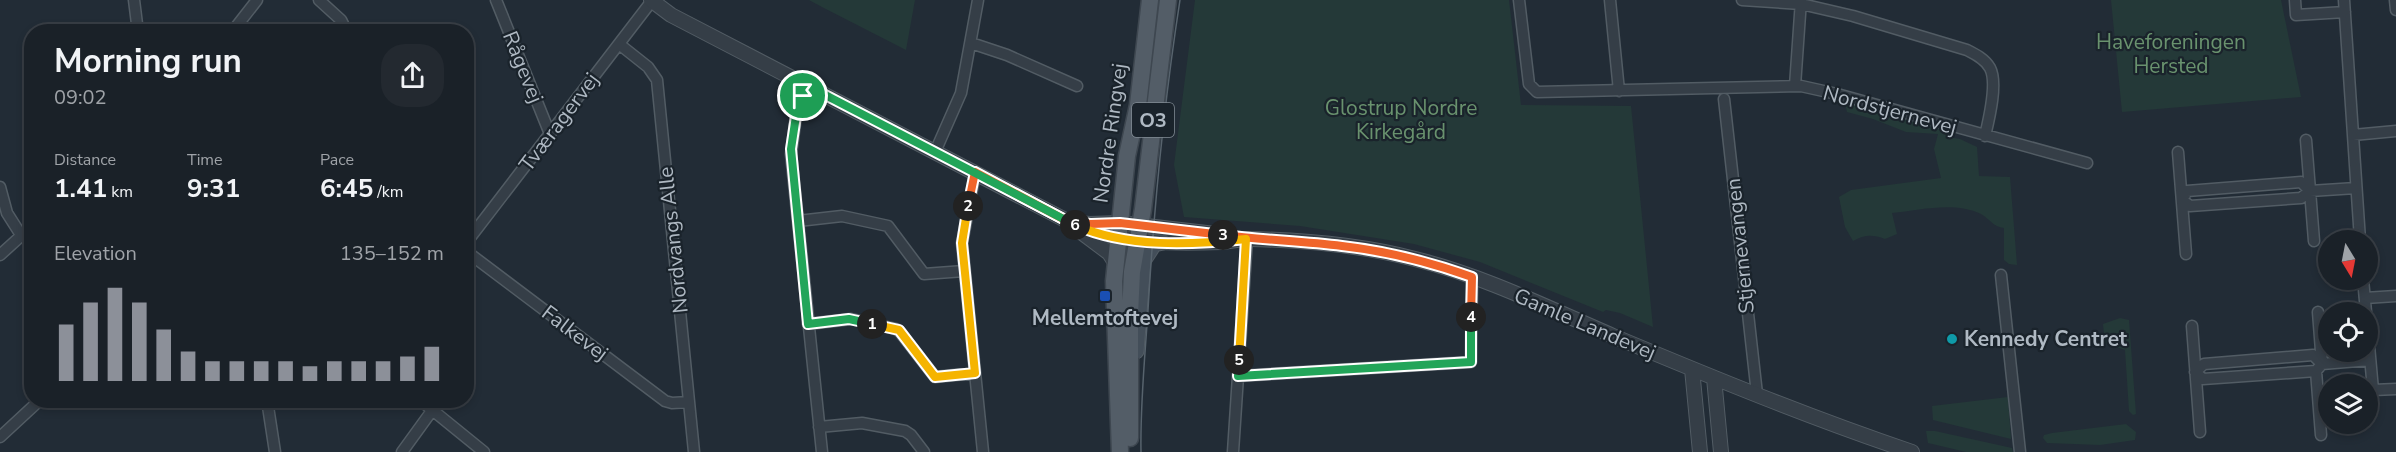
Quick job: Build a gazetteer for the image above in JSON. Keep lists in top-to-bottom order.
{
  "streets": {
    "main road": ["O3", "Nordre Ringvej"],
    "street": [
      "Rågevej",
      "Nordstjernevej",
      "Tværagervej",
      "Nordvangs Alle",
      "Stjernevangen",
      "Gamle Landevej",
      "Falkevej"
    ]
  },
  "crossings": [
    ["Rågevej", "Tværagervej"],
    ["Tværagervej", "Nordvangs Alle"],
    ["Nordre Ringvej", "Gamle Landevej"],
    ["Nordvangs Alle", "Falkevej"],
    ["Stjernevangen", "Gamle Landevej"]
  ],
  "parks": ["Haveforeningen Hersted", "Glostrup Nordre Kirkegård"],
  "places": {
    "transit": ["Mellemtoftevej"],
    "other": ["Kennedy Centret"]
  },
  "north": "bottom",
  "page": {
    "heading": ["Morning run", "09:02"],
    "stats": [
      ["Distance", "1.41 km"],
      ["Time", "9:31"],
      ["Pace", "6:45 /km"]
    ],
    "pins": [
      "2",
      "6",
      "3",
      "4",
      "1",
      "5"
    ],
    "chart": ["Elevation", "135–152 m"]
  }
}
